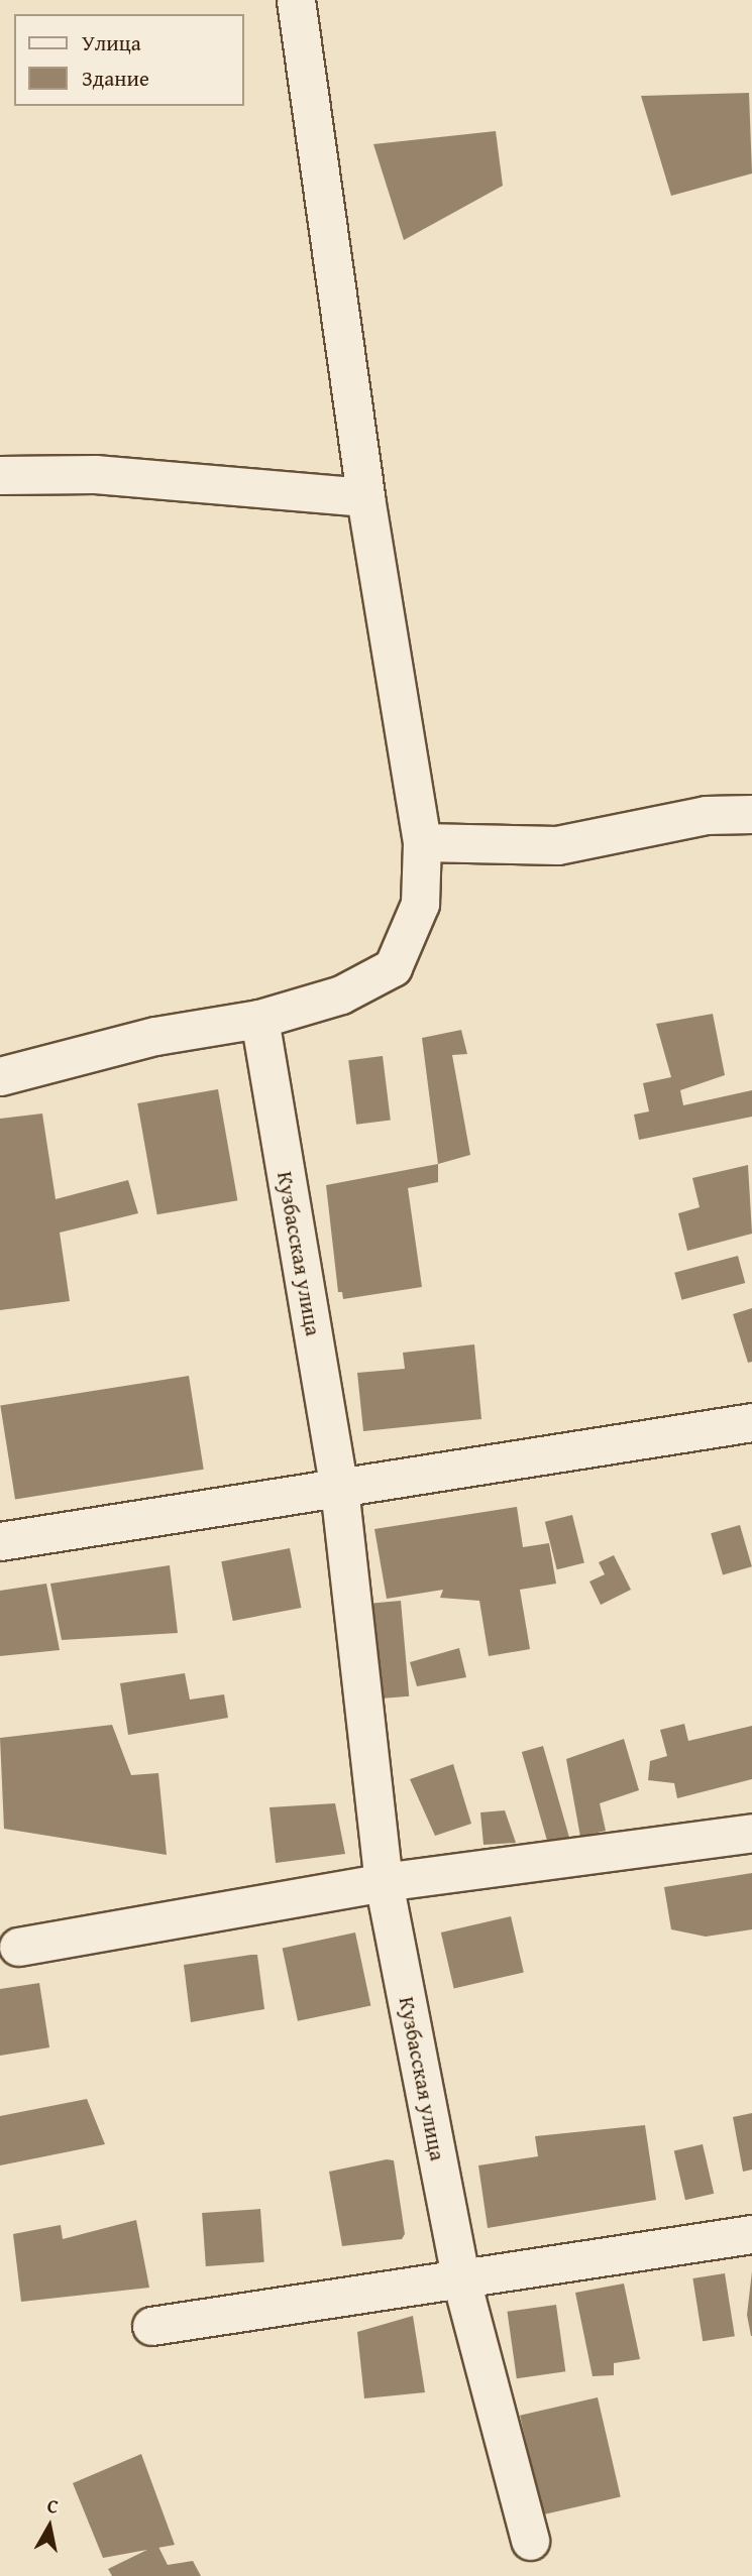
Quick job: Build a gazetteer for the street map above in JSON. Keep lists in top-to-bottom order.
{
  "streets": {
    "street": ["Кузбасская улица"]
  },
  "legend": ["Улица", "Здание"],
  "north": "top"
}
